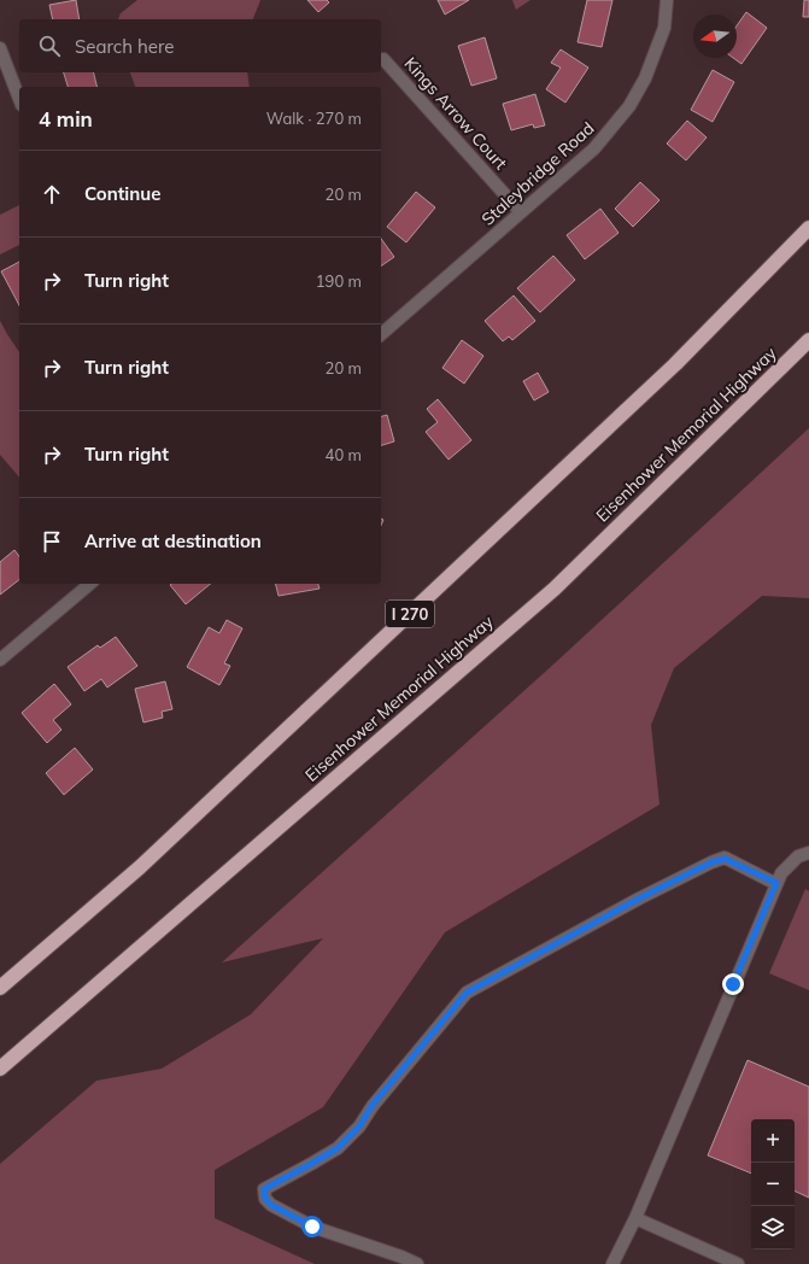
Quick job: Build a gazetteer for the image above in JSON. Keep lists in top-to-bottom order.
{
  "streets": {
    "highway": ["Eisenhower Memorial Highway", "I 270"],
    "street": ["Kings Arrow Court", "Staleybridge Road"]
  },
  "crossings": [
    ["Kings Arrow Court", "Staleybridge Road"]
  ],
  "north": "left",
  "page": {
    "search": "Search here",
    "heading": ["4 min", "Walk · 270 m"],
    "list": [
      ["Continue", "20 m"],
      ["Turn right", "190 m"],
      ["Turn right", "20 m"],
      ["Turn right", "40 m"],
      "Arrive at destination"
    ],
    "map_buttons": ["+", "−"]
  }
}
